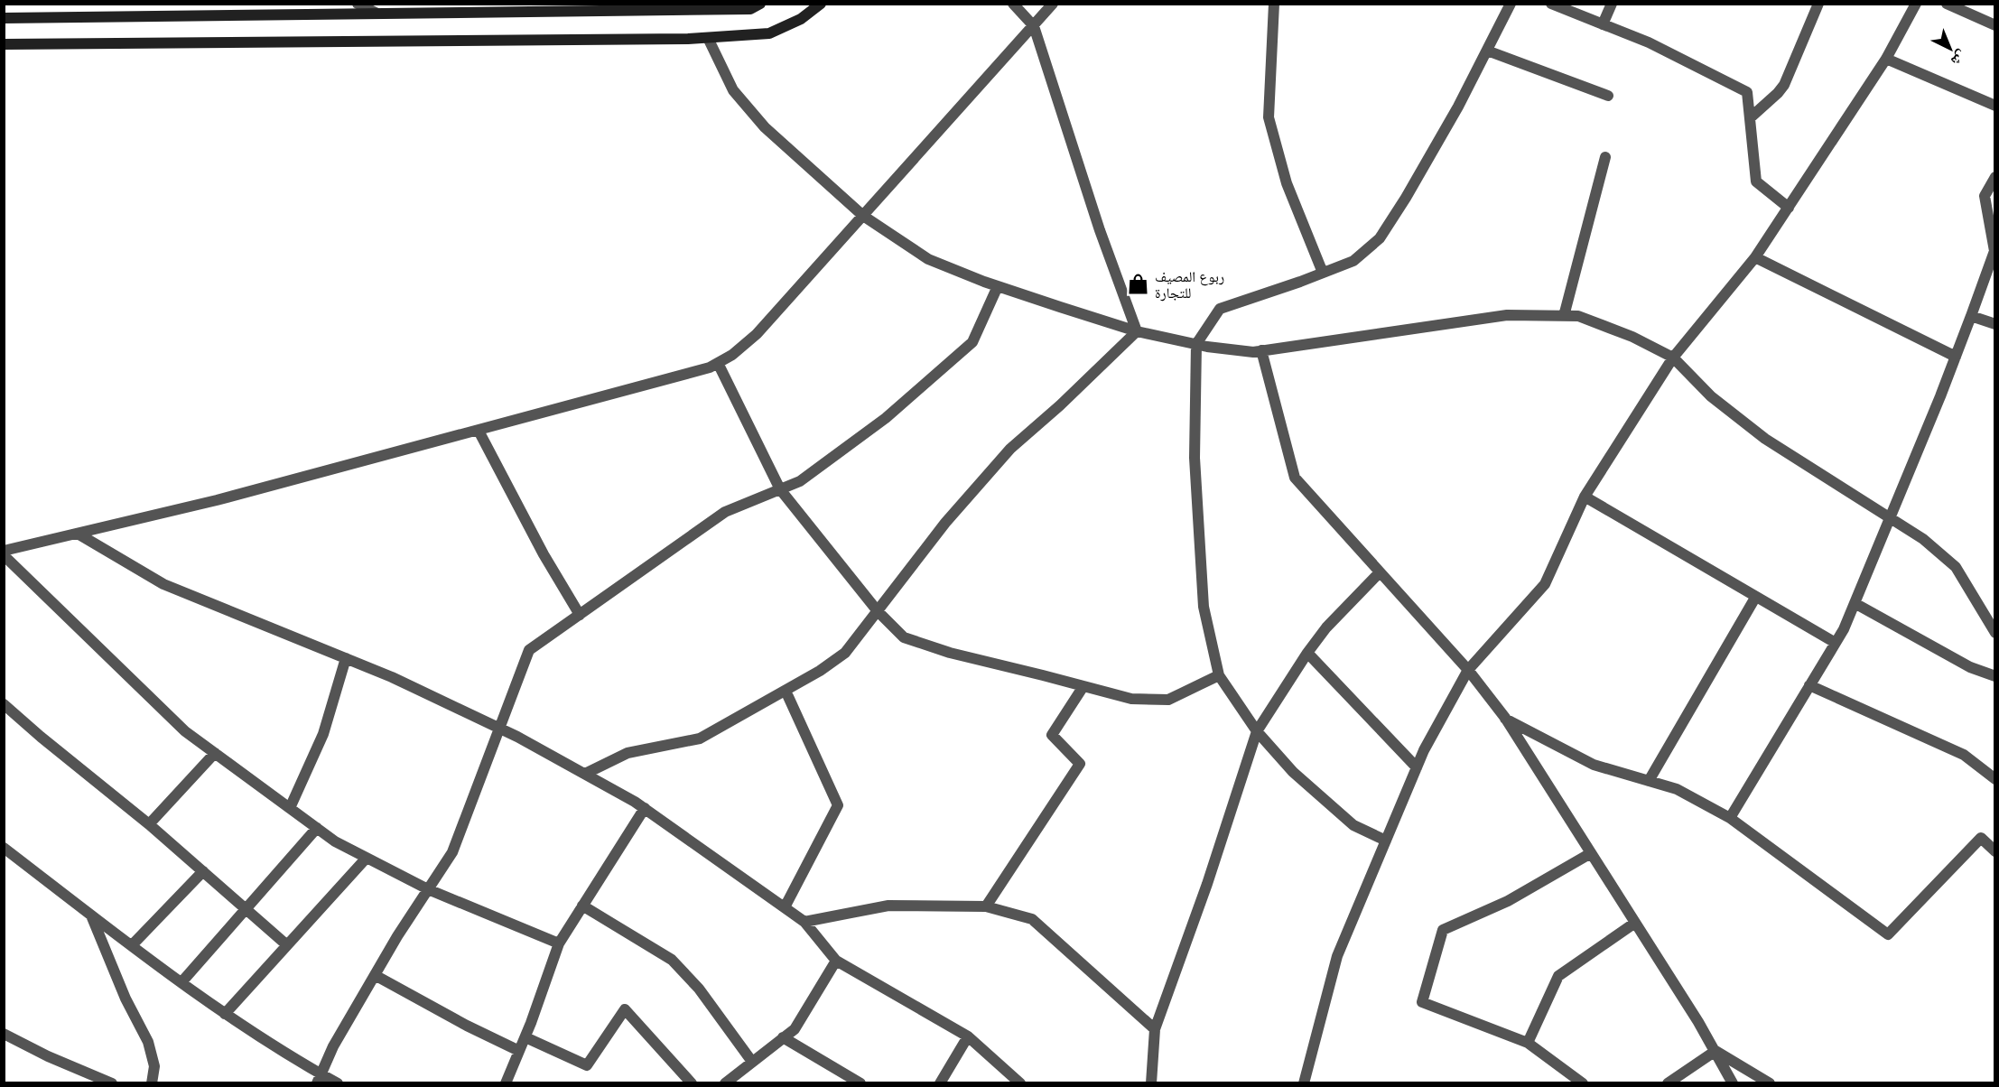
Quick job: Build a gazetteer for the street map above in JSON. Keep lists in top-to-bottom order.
{
  "places": {
    "shop": ["ربوع المصيف للتجارة"]
  },
  "north": "bottom right"
}
